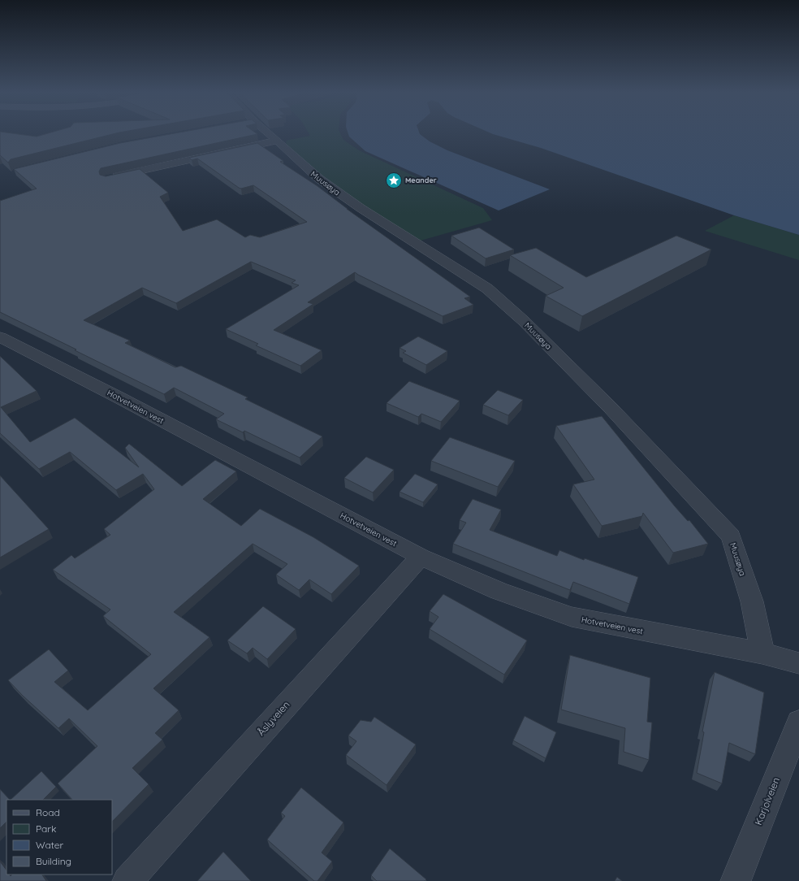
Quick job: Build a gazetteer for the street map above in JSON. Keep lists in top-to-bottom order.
{
  "streets": {
    "street": [
      "Muusøya",
      "Hotvetveien vest",
      "Åslyveien",
      "Karjolveien"
    ]
  },
  "crossings": [
    ["Muusøya", "Hotvetveien vest"],
    ["Hotvetveien vest", "Åslyveien"]
  ],
  "places": {
    "place": ["Meander"]
  },
  "legend": [
    "Road",
    "Park",
    "Water",
    "Building"
  ]
}
